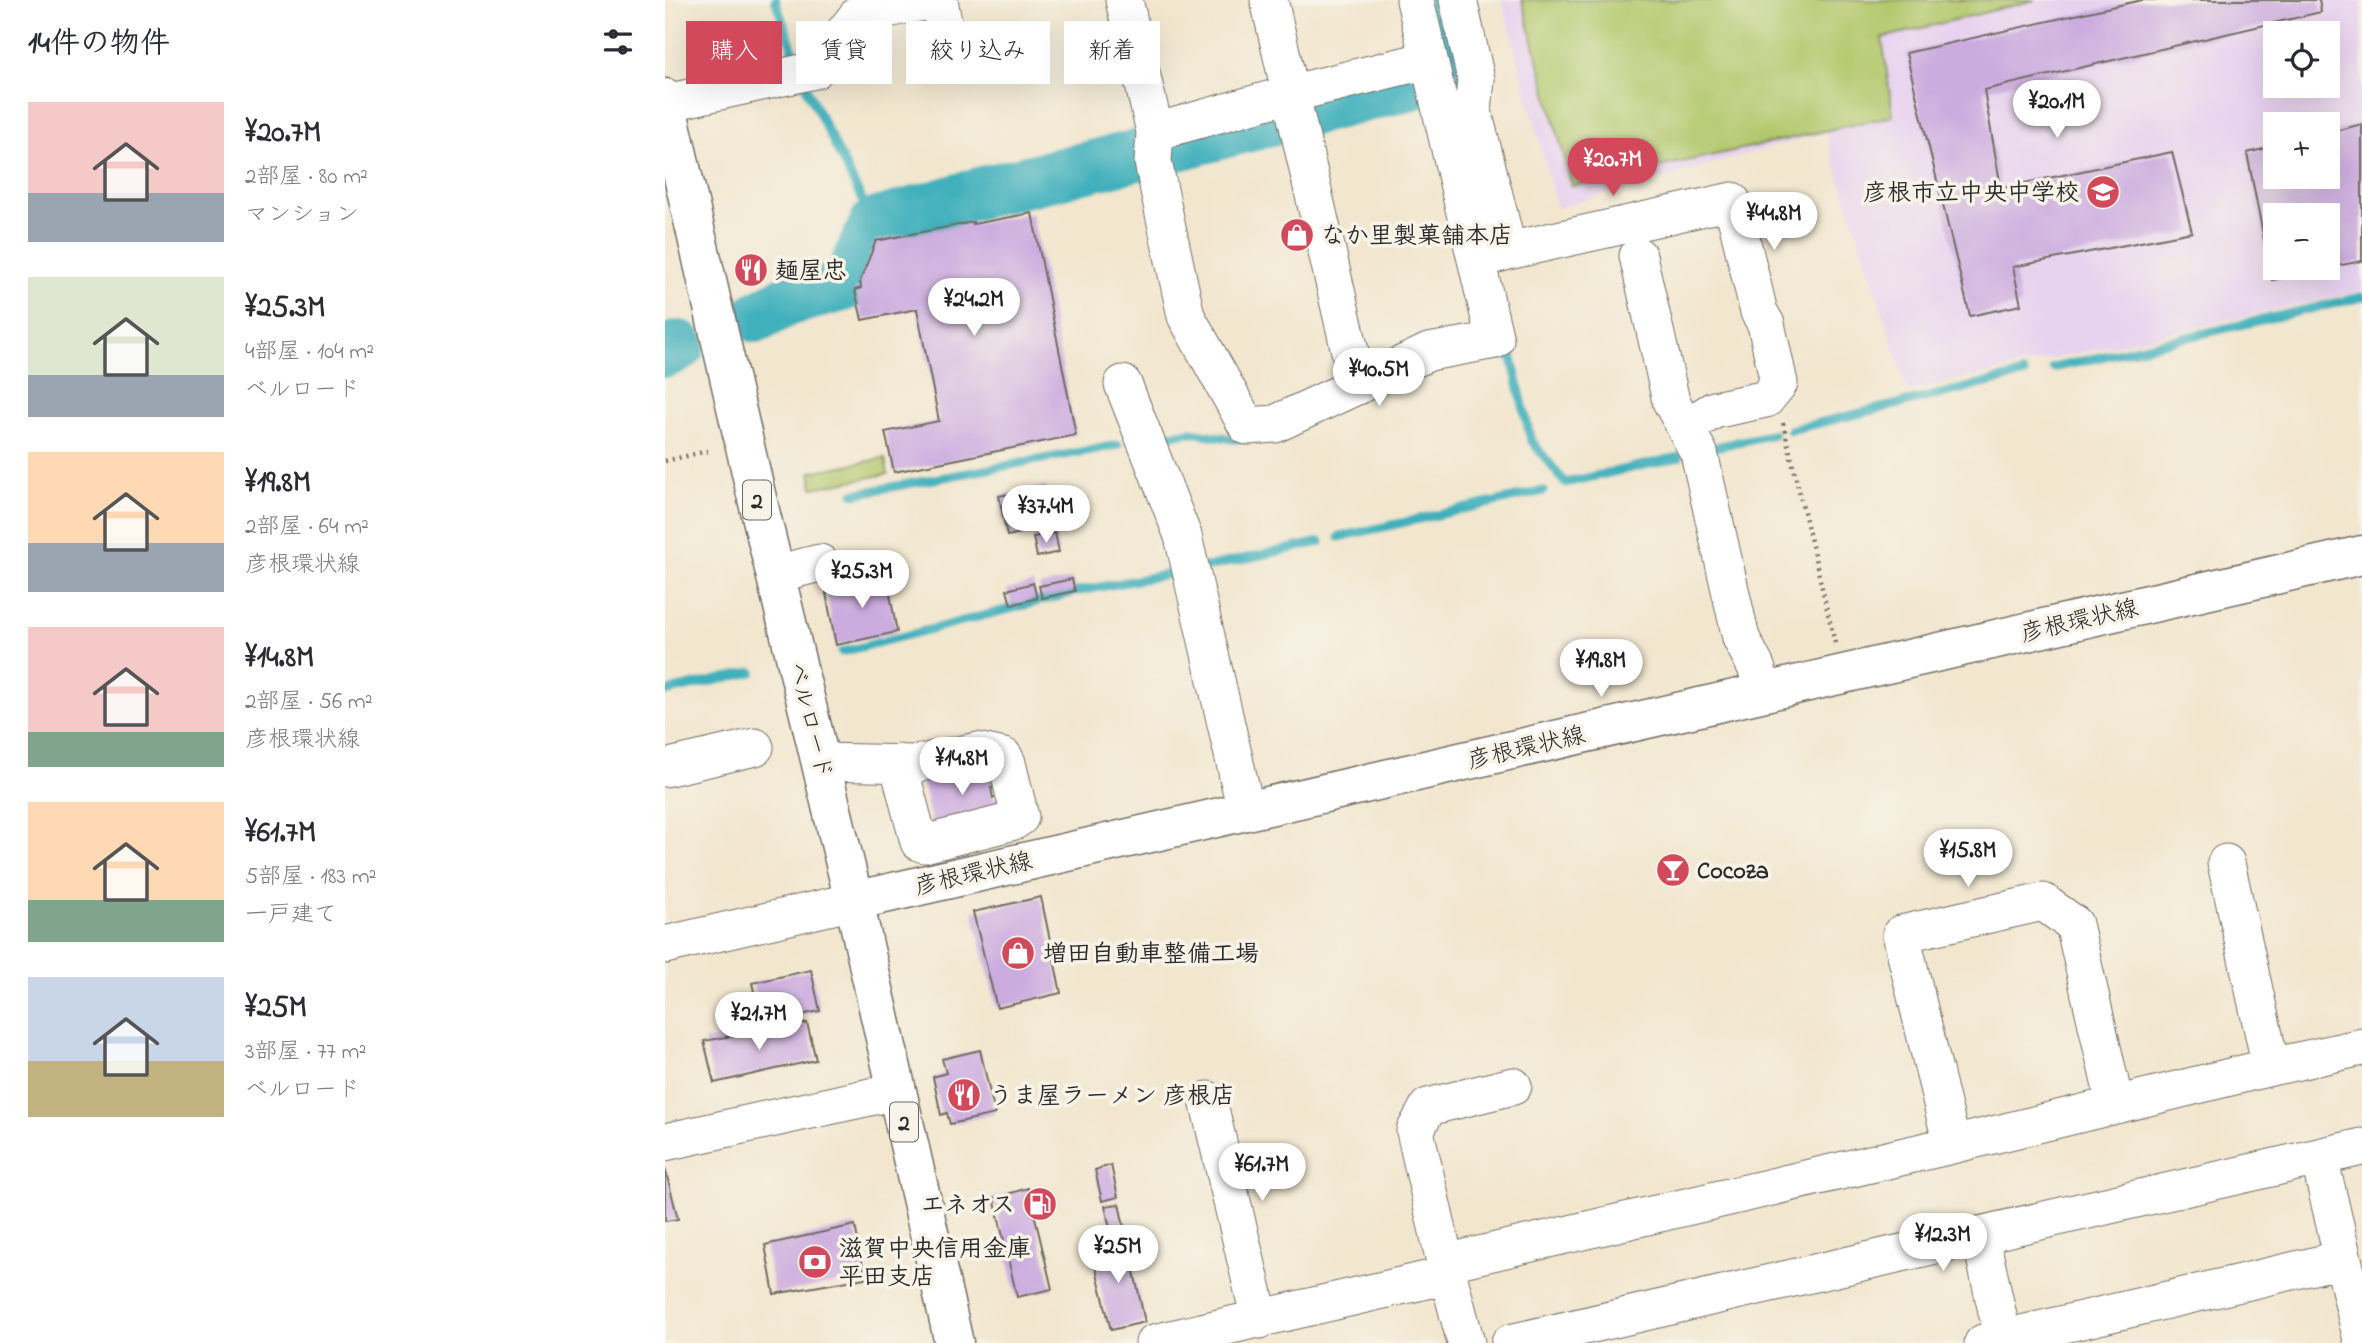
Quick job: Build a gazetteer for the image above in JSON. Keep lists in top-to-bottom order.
{
  "streets": {
    "main road": ["2", "彦根環状線", "ベルロード"]
  },
  "crossings": [
    ["彦根環状線", "ベルロード"]
  ],
  "places": {
    "school or university": ["彦根市立中央中学校"],
    "shop": ["なか里製菓舗本店", "増田自動車整備工場"],
    "restaurant": ["麺屋忠", "うま屋ラーメン 彦根店"],
    "bar": ["Cocoza"],
    "fuel station": ["エネオス"],
    "bank": ["滋賀中央信用金庫 平田支店"]
  },
  "page": {
    "heading": "14件の物件",
    "map_buttons": ["+", "−"],
    "chip": [
      "購入",
      "賃貸",
      "絞り込み",
      "新着"
    ],
    "price": [
      "¥20.1M",
      "¥20.7M",
      "¥44.8M",
      "¥24.2M",
      "¥40.5M",
      "¥37.4M",
      "¥25.3M",
      "¥19.8M",
      "¥14.8M",
      "¥15.8M",
      "¥21.7M",
      "¥61.7M",
      "¥12.3M",
      "¥25M"
    ],
    "list": [
      {
        "name": "¥20.7M",
        "note": "2部屋 · 80 m² · マンション"
      },
      {
        "name": "¥25.3M",
        "note": "4部屋 · 104 m² · ベルロード"
      },
      {
        "name": "¥19.8M",
        "note": "2部屋 · 64 m² · 彦根環状線"
      },
      {
        "name": "¥14.8M",
        "note": "2部屋 · 56 m² · 彦根環状線"
      },
      {
        "name": "¥61.7M",
        "note": "5部屋 · 183 m² · 一戸建て"
      },
      {
        "name": "¥25M",
        "note": "3部屋 · 77 m² · ベルロード"
      }
    ]
  }
}
